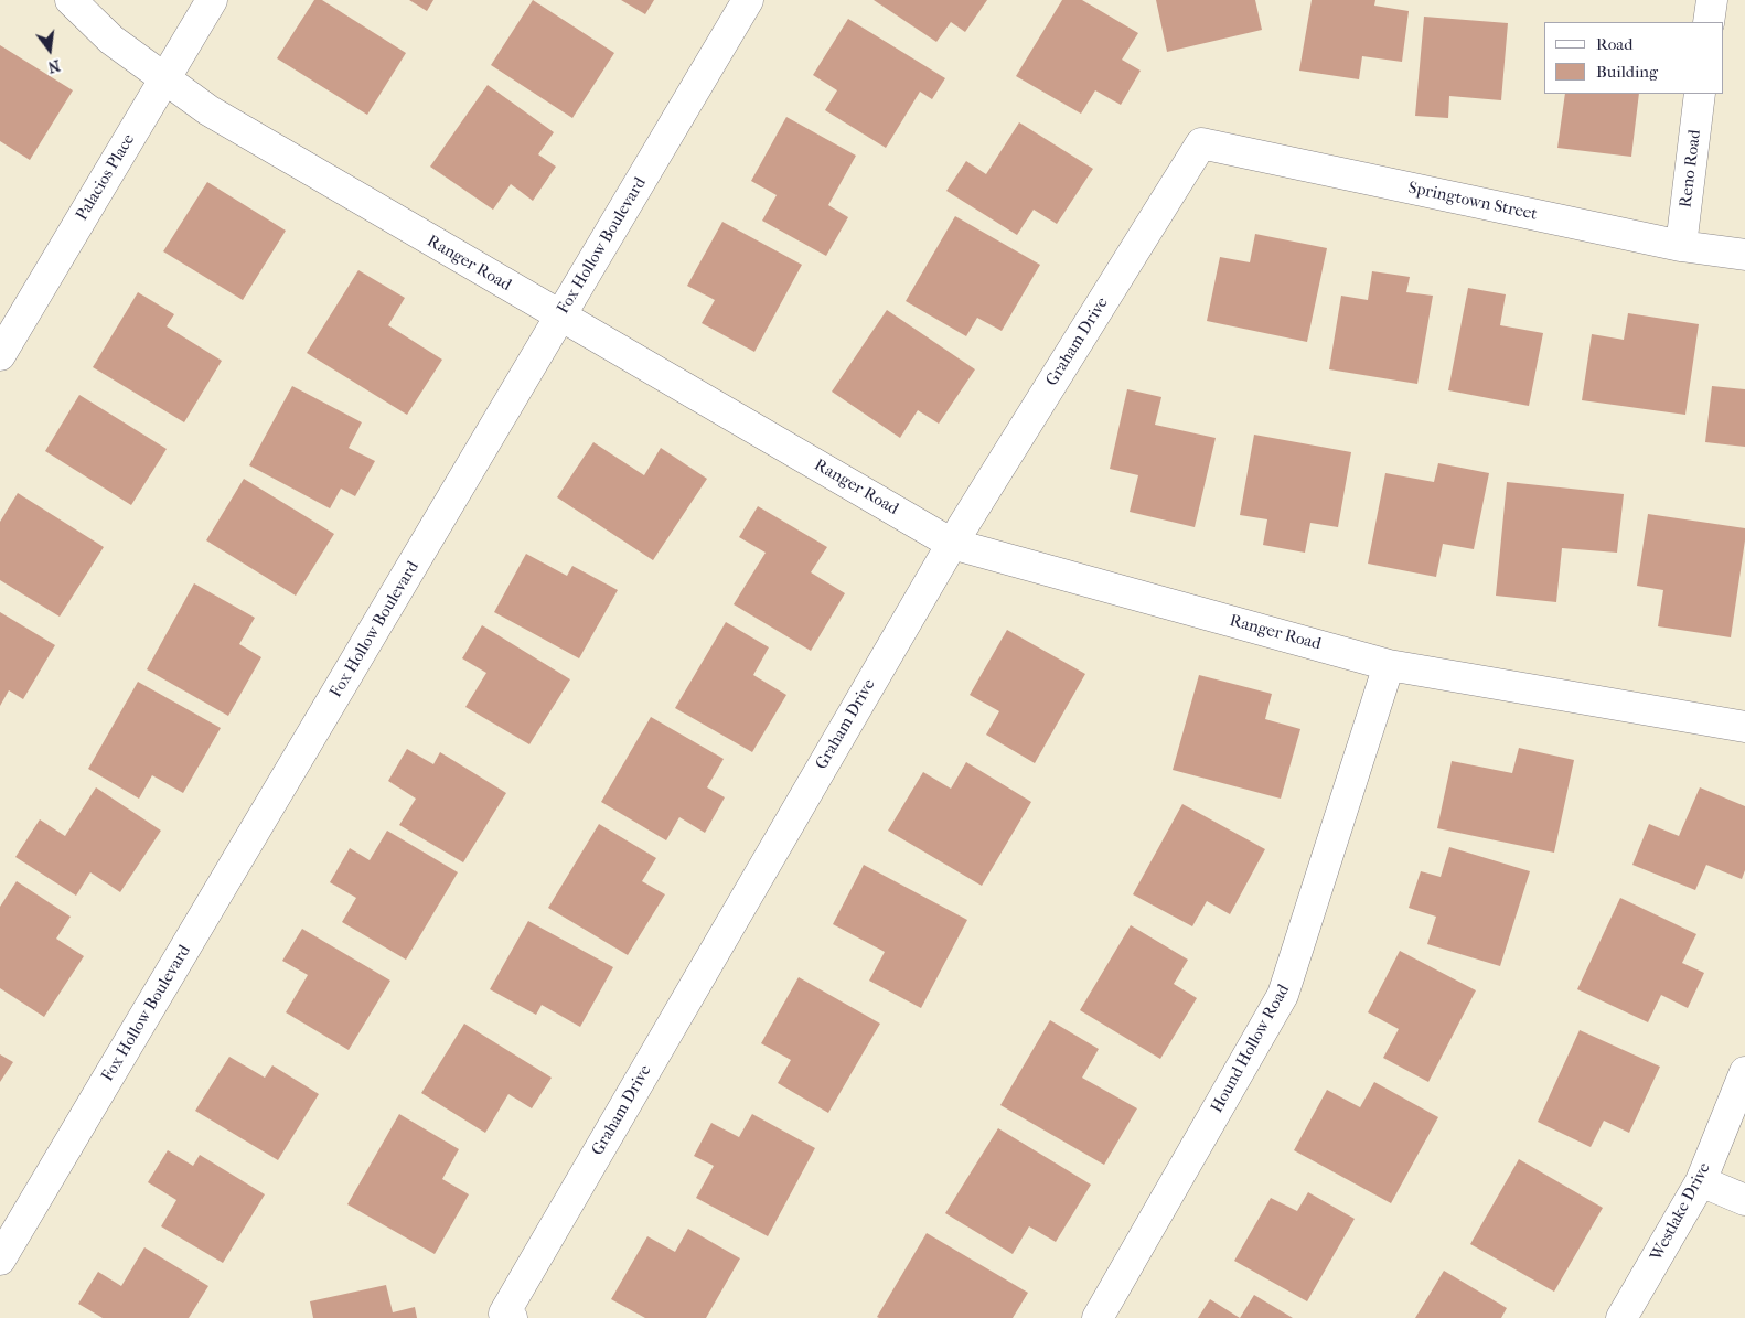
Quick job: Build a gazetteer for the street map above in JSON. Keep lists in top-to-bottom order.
{
  "streets": {
    "street": [
      "Reno Road",
      "Palacios Place",
      "Springtown Street",
      "Fox Hollow Boulevard",
      "Ranger Road",
      "Graham Drive",
      "Hound Hollow Road",
      "Westlake Drive"
    ]
  },
  "crossings": [
    ["Reno Road", "Springtown Street"],
    ["Palacios Place", "Ranger Road"],
    ["Springtown Street", "Graham Drive"],
    ["Fox Hollow Boulevard", "Ranger Road"],
    ["Ranger Road", "Graham Drive"],
    ["Ranger Road", "Hound Hollow Road"]
  ],
  "legend": ["Road", "Building"],
  "north": "bottom"
}
